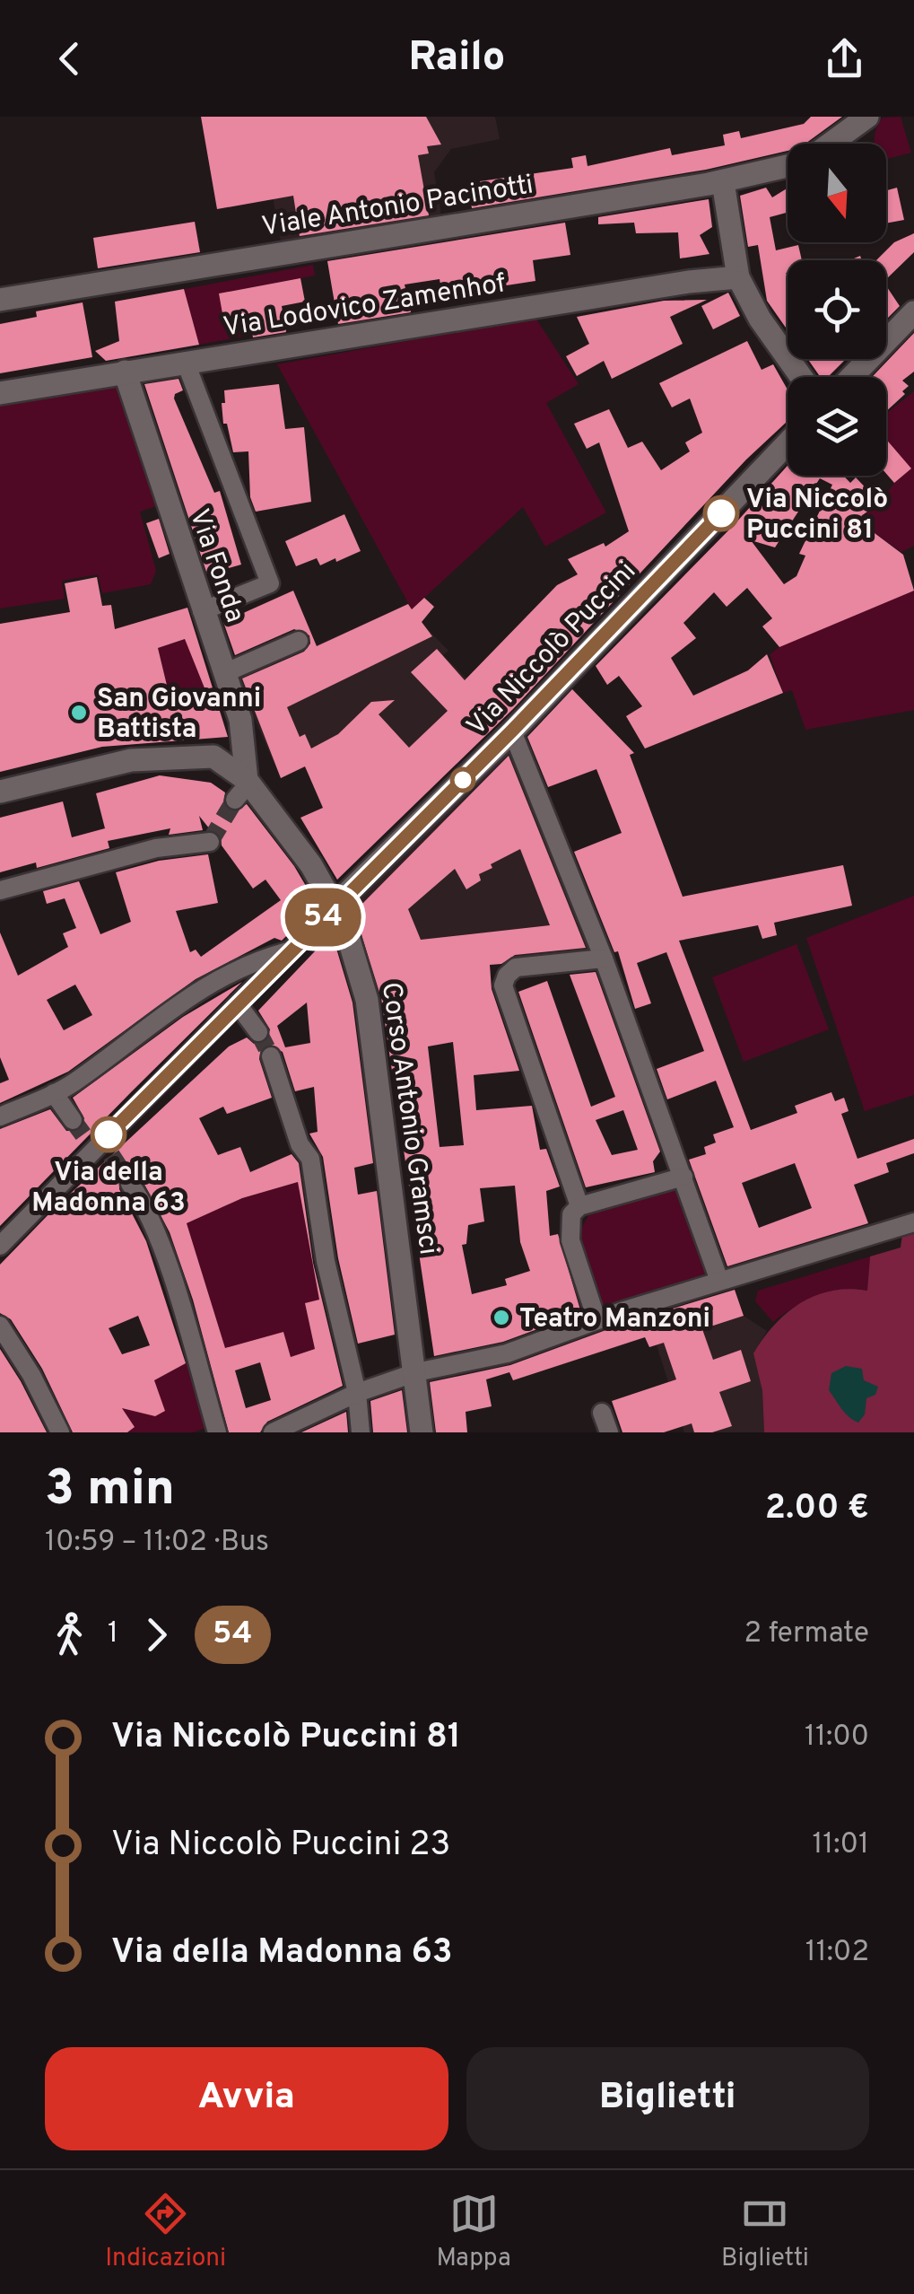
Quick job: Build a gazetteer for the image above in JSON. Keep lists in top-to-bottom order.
{
  "streets": {
    "street": [
      "Viale Antonio Pacinotti",
      "Via Lodovico Zamenhof",
      "Via Fonda",
      "Via Niccolò Puccini",
      "Corso Antonio Gramsci"
    ]
  },
  "crossings": [
    ["Via Lodovico Zamenhof", "Via Fonda"],
    ["Via Fonda", "Corso Antonio Gramsci"],
    ["Via Niccolò Puccini", "Corso Antonio Gramsci"]
  ],
  "places": [
    "Via Niccolò Puccini 81",
    "San Giovanni Battista",
    "Via della Madonna 63",
    "Teatro Manzoni"
  ],
  "lines": ["bus line 54"],
  "north": "bottom",
  "page": {
    "header": "Railo",
    "on_map": "54",
    "heading": ["3 min", "10:59 – 11:02 · Bus", "2.00 €"],
    "legs": ["1", "54", "2 fermate"],
    "list": [
      {
        "name": "Via Niccolò Puccini 81",
        "value": "11:00"
      },
      {
        "name": "Via Niccolò Puccini 23",
        "value": "11:01"
      },
      {
        "name": "Via della Madonna 63",
        "value": "11:02"
      }
    ],
    "buttons": ["Avvia", "Biglietti"],
    "tabs": ["Indicazioni", "Mappa", "Biglietti"]
  }
}
